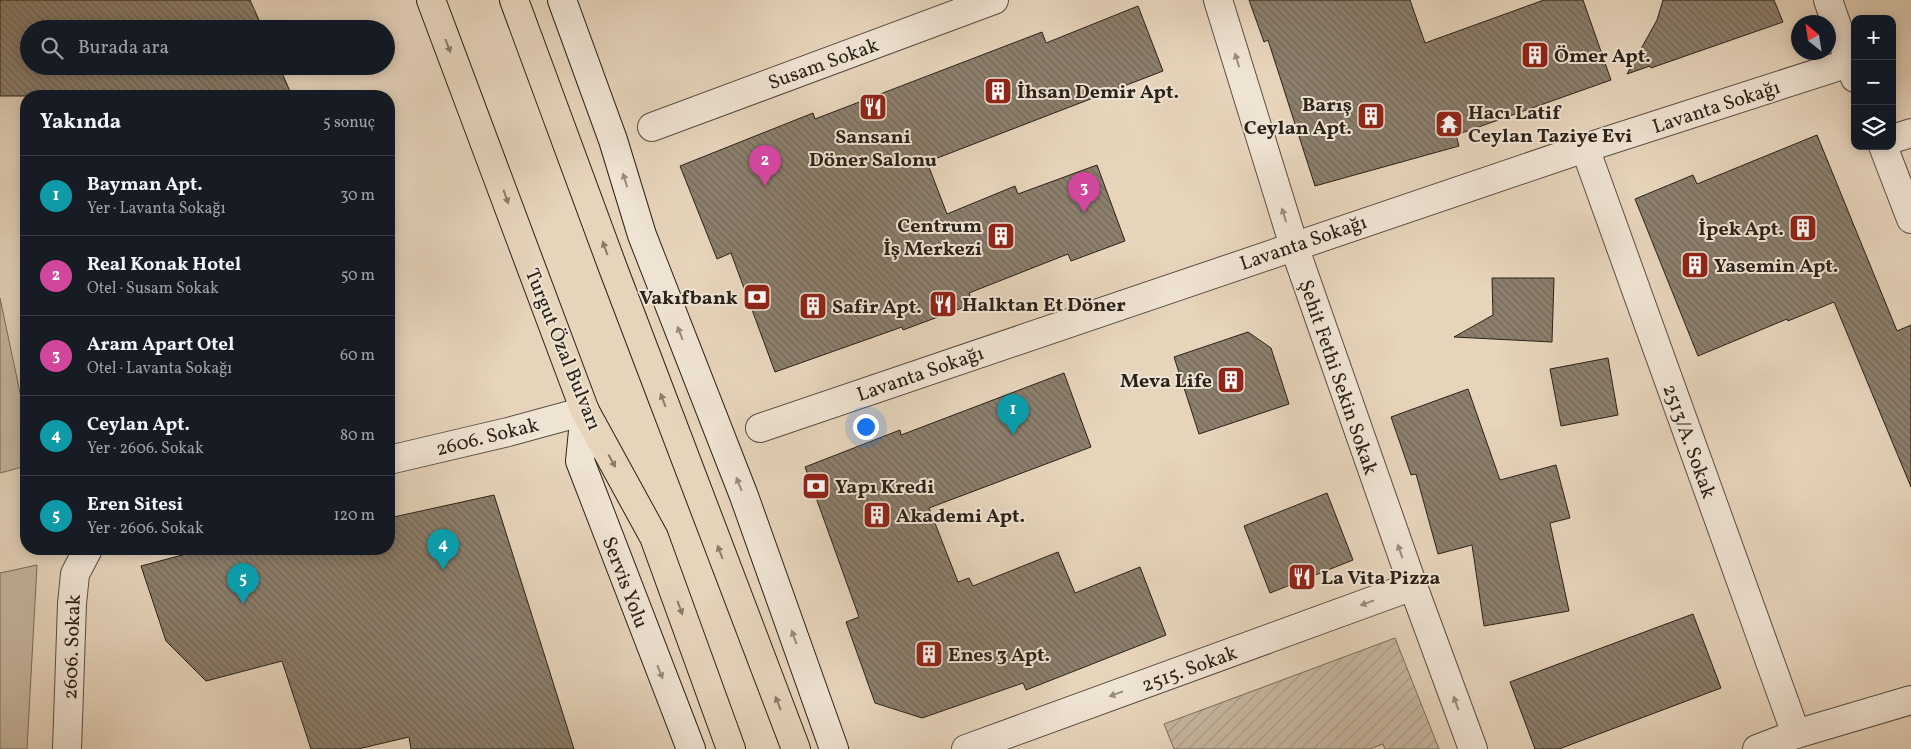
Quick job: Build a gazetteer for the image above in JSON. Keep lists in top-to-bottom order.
{
  "streets": {
    "main road": ["Turgut Özal Bulvarı"],
    "street": [
      "Susam Sokak",
      "Lavanta Sokağı",
      "Şehit Fethi Sekin Sokak",
      "2606. Sokak",
      "2513/A. Sokak",
      "Servis Yolu",
      "2515. Sokak"
    ]
  },
  "crossings": [
    ["Lavanta Sokağı", "Şehit Fethi Sekin Sokak"],
    ["Lavanta Sokağı", "2513/A. Sokak"],
    ["Turgut Özal Bulvarı", "2606. Sokak"],
    ["Turgut Özal Bulvarı", "Servis Yolu"],
    ["Şehit Fethi Sekin Sokak", "2515. Sokak"],
    ["2606. Sokak", "Servis Yolu"]
  ],
  "one_way": ["Şehit Fethi Sekin Sokak", "2515. Sokak"],
  "places": {
    "building": [
      "Ömer Apt.",
      "İhsan Demir Apt.",
      "Barış Ceylan Apt.",
      "İpek Apt.",
      "Centrum İş Merkezi",
      "Yasemin Apt.",
      "Safir Apt.",
      "Meva Life",
      "Akademi Apt.",
      "Enes 3 Apt."
    ],
    "restaurant": ["Sansani Döner Salonu", "Halktan Et Döner", "La Vita Pizza"],
    "temple": ["Hacı Latif Ceylan Taziye Evi"],
    "bank": ["Vakıfbank", "Yapı Kredi"]
  },
  "north": "top left",
  "page": {
    "map_buttons": ["+", "−"],
    "search": "Burada ara",
    "heading": ["Yakında", "5 sonuç"],
    "pins": [
      "2",
      "3",
      "1",
      "4",
      "5"
    ],
    "list": [
      {
        "mark": "1",
        "name": "Bayman Apt.",
        "note": "Yer · Lavanta Sokağı",
        "value": "30 m"
      },
      {
        "mark": "2",
        "name": "Real Konak Hotel",
        "note": "Otel · Susam Sokak",
        "value": "50 m"
      },
      {
        "mark": "3",
        "name": "Aram Apart Otel",
        "note": "Otel · Lavanta Sokağı",
        "value": "60 m"
      },
      {
        "mark": "4",
        "name": "Ceylan Apt.",
        "note": "Yer · 2606. Sokak",
        "value": "80 m"
      },
      {
        "mark": "5",
        "name": "Eren Sitesi",
        "note": "Yer · 2606. Sokak",
        "value": "120 m"
      }
    ]
  }
}
